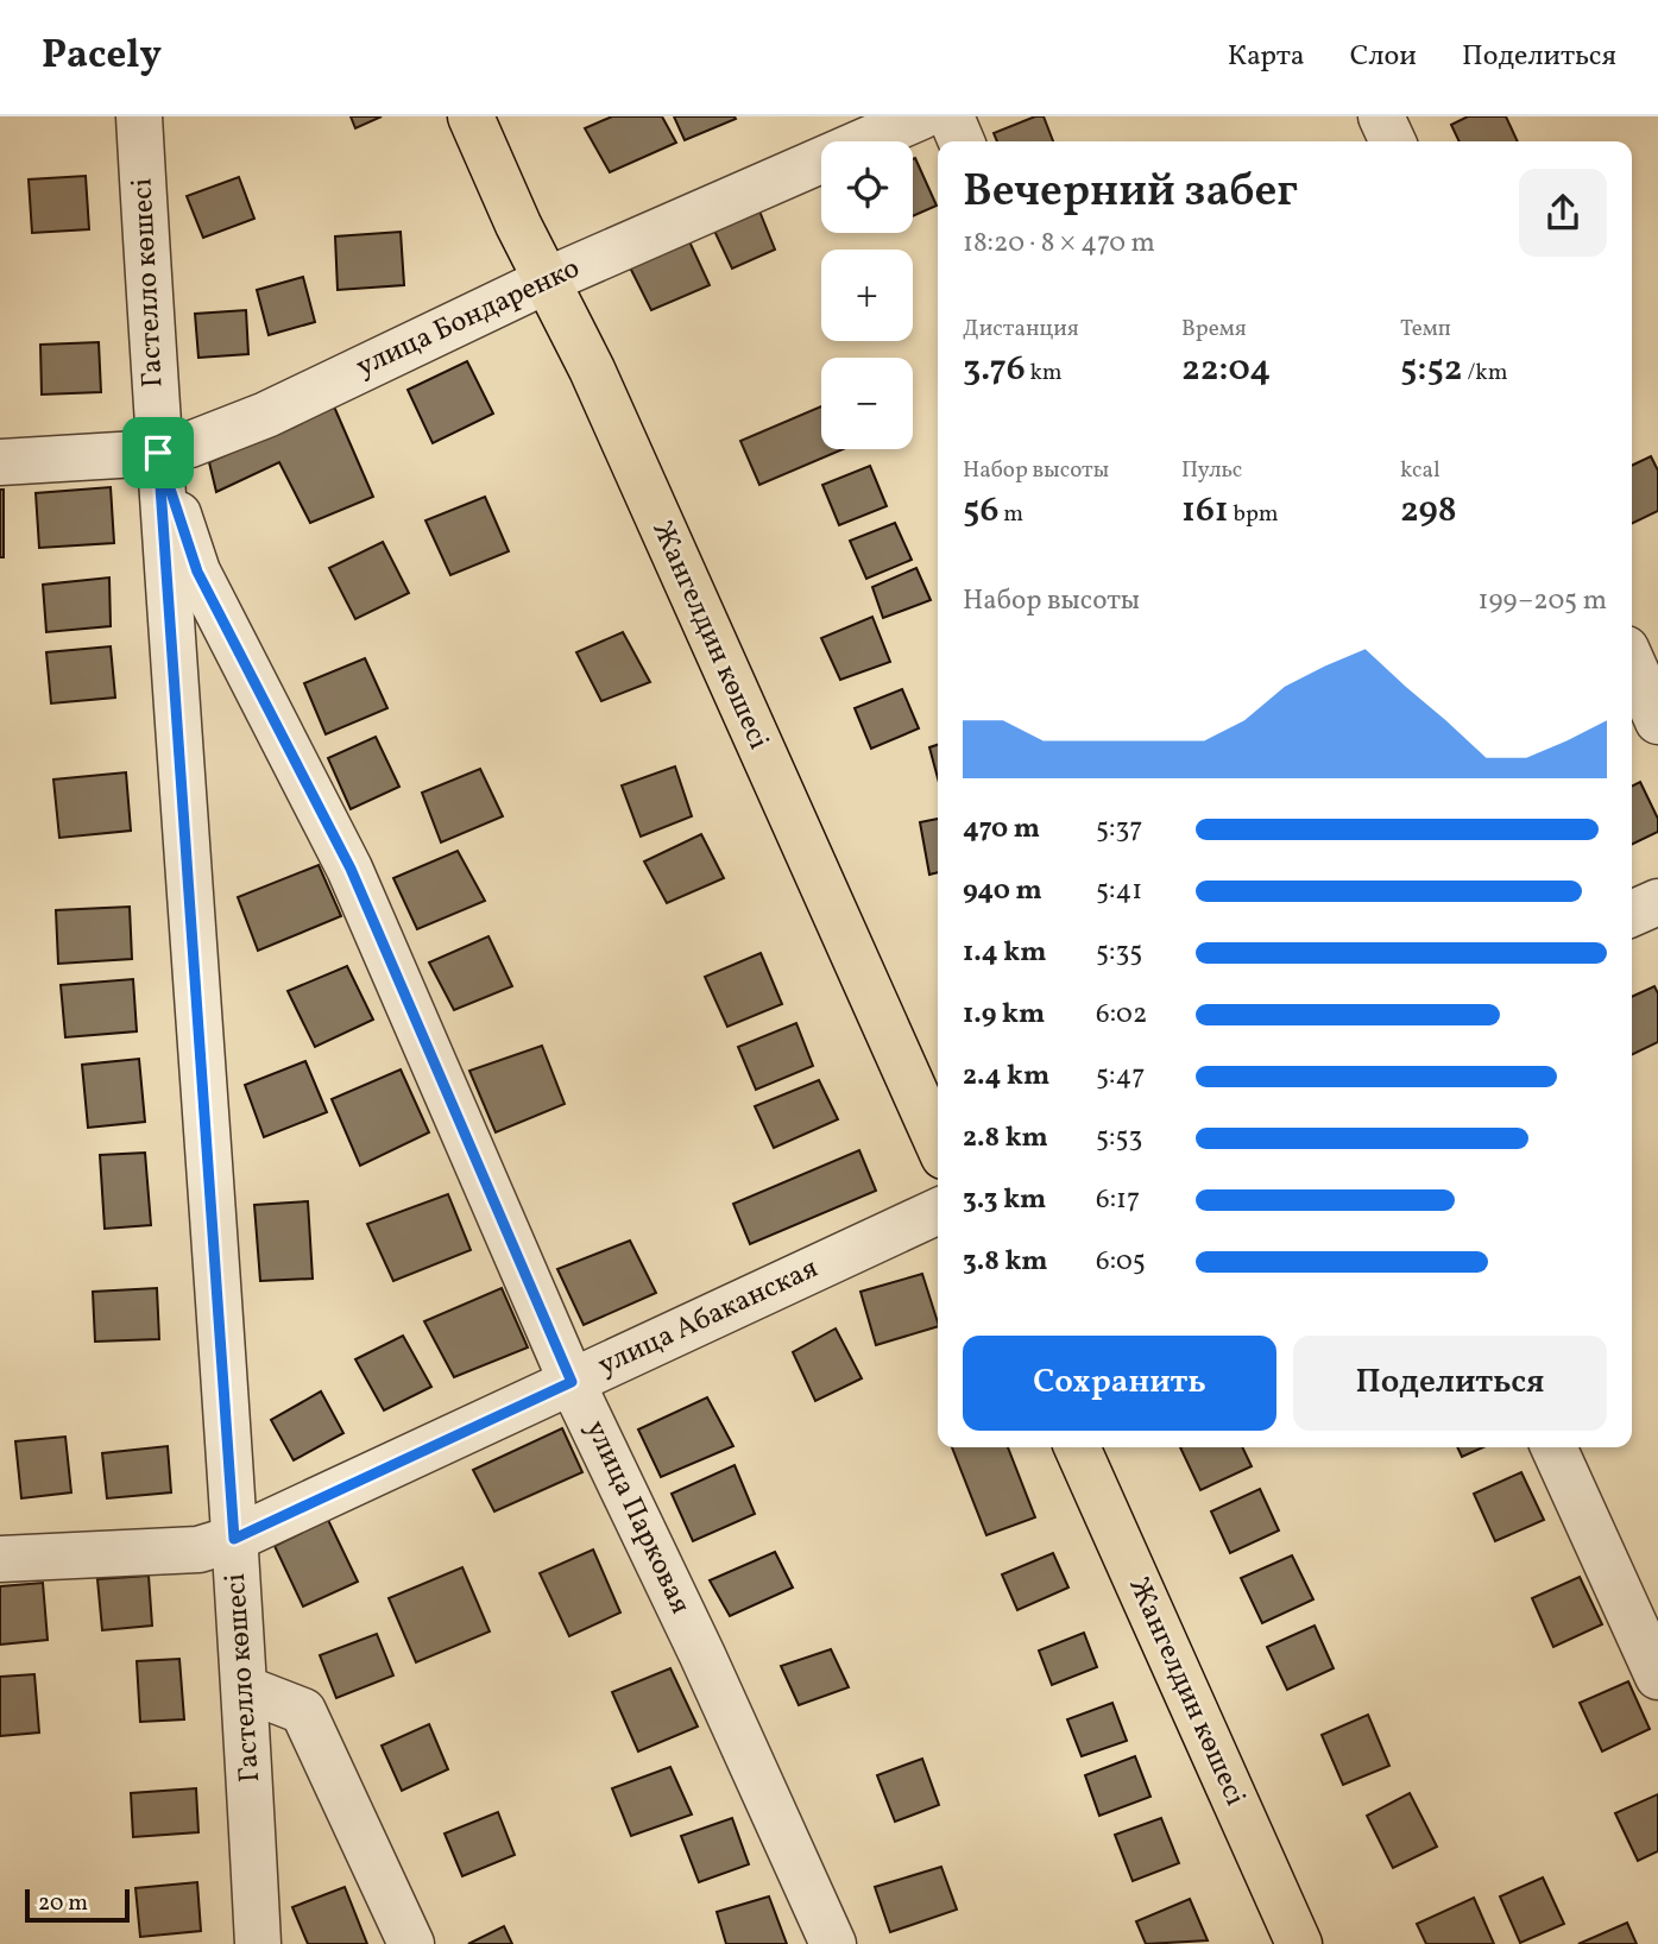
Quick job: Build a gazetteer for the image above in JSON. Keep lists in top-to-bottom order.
{
  "streets": {
    "main road": ["Жангелдин көшесі"],
    "street": [
      "Гастелло көшесі",
      "улица Бондаренко",
      "улица Абаканская",
      "улица Парковая"
    ]
  },
  "crossings": [
    ["Гастелло көшесі", "улица Бондаренко"],
    ["Гастелло көшесі", "улица Абаканская"],
    ["Гастелло көшесі", "улица Парковая"],
    ["улица Бондаренко", "Жангелдин көшесі"],
    ["улица Бондаренко", "улица Парковая"],
    ["улица Абаканская", "улица Парковая"]
  ],
  "scale_bar": "20 m",
  "page": {
    "header": "Pacely",
    "nav": ["Карта", "Слои", "Поделиться"],
    "map_buttons": ["+", "−"],
    "heading": ["Вечерний забег", "18:20 · 8 × 470 m"],
    "stats": [
      ["Дистанция", "3.76 km"],
      ["Время", "22:04"],
      ["Темп", "5:52 /km"],
      ["Набор высоты", "56 m"],
      ["Пульс", "161 bpm"],
      ["kcal", "298"]
    ],
    "chart": ["Набор высоты", "199–205 m"],
    "list": [
      {
        "name": "470 m",
        "note": "5:37"
      },
      {
        "name": "940 m",
        "note": "5:41"
      },
      {
        "name": "1.4 km",
        "note": "5:35"
      },
      {
        "name": "1.9 km",
        "note": "6:02"
      },
      {
        "name": "2.4 km",
        "note": "5:47"
      },
      {
        "name": "2.8 km",
        "note": "5:53"
      },
      {
        "name": "3.3 km",
        "note": "6:17"
      },
      {
        "name": "3.8 km",
        "note": "6:05"
      }
    ],
    "buttons": ["Сохранить", "Поделиться"],
    "scale": "20 m"
  }
}
